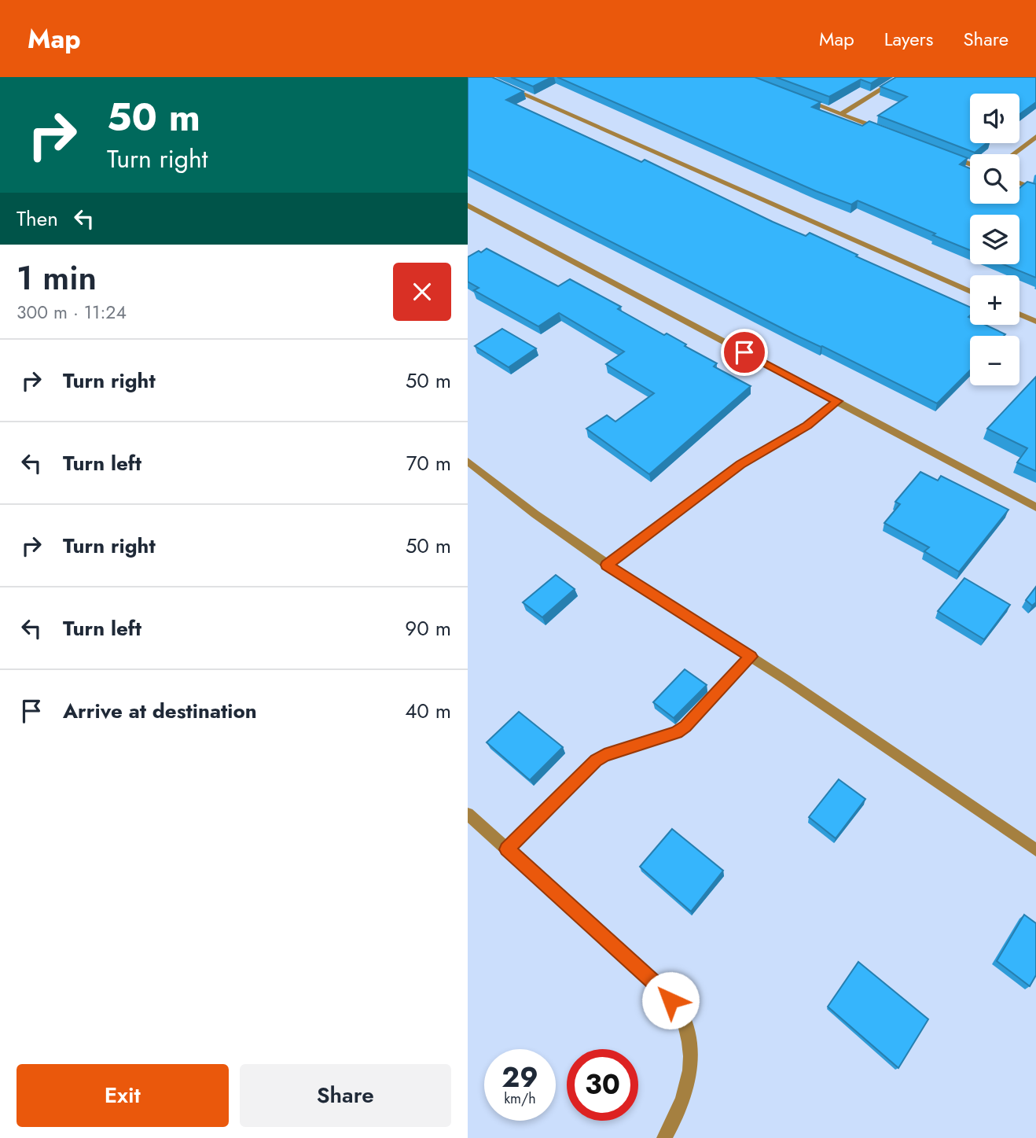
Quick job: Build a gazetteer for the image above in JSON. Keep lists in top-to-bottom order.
{
  "page": {
    "header": "Map",
    "nav": ["Map", "Layers", "Share"],
    "turn": ["50 m", "Turn right"],
    "map_buttons": ["+", "−"],
    "then": "Then",
    "heading": ["1 min", "300 m · 11:24"],
    "list": [
      {
        "name": "Turn right",
        "value": "50 m"
      },
      {
        "name": "Turn left",
        "value": "70 m"
      },
      {
        "name": "Turn right",
        "value": "50 m"
      },
      {
        "name": "Turn left",
        "value": "90 m"
      },
      {
        "name": "Arrive at destination",
        "value": "40 m"
      }
    ],
    "speed": "29 km/h",
    "limit": "30",
    "buttons": ["Exit", "Share"]
  }
}
